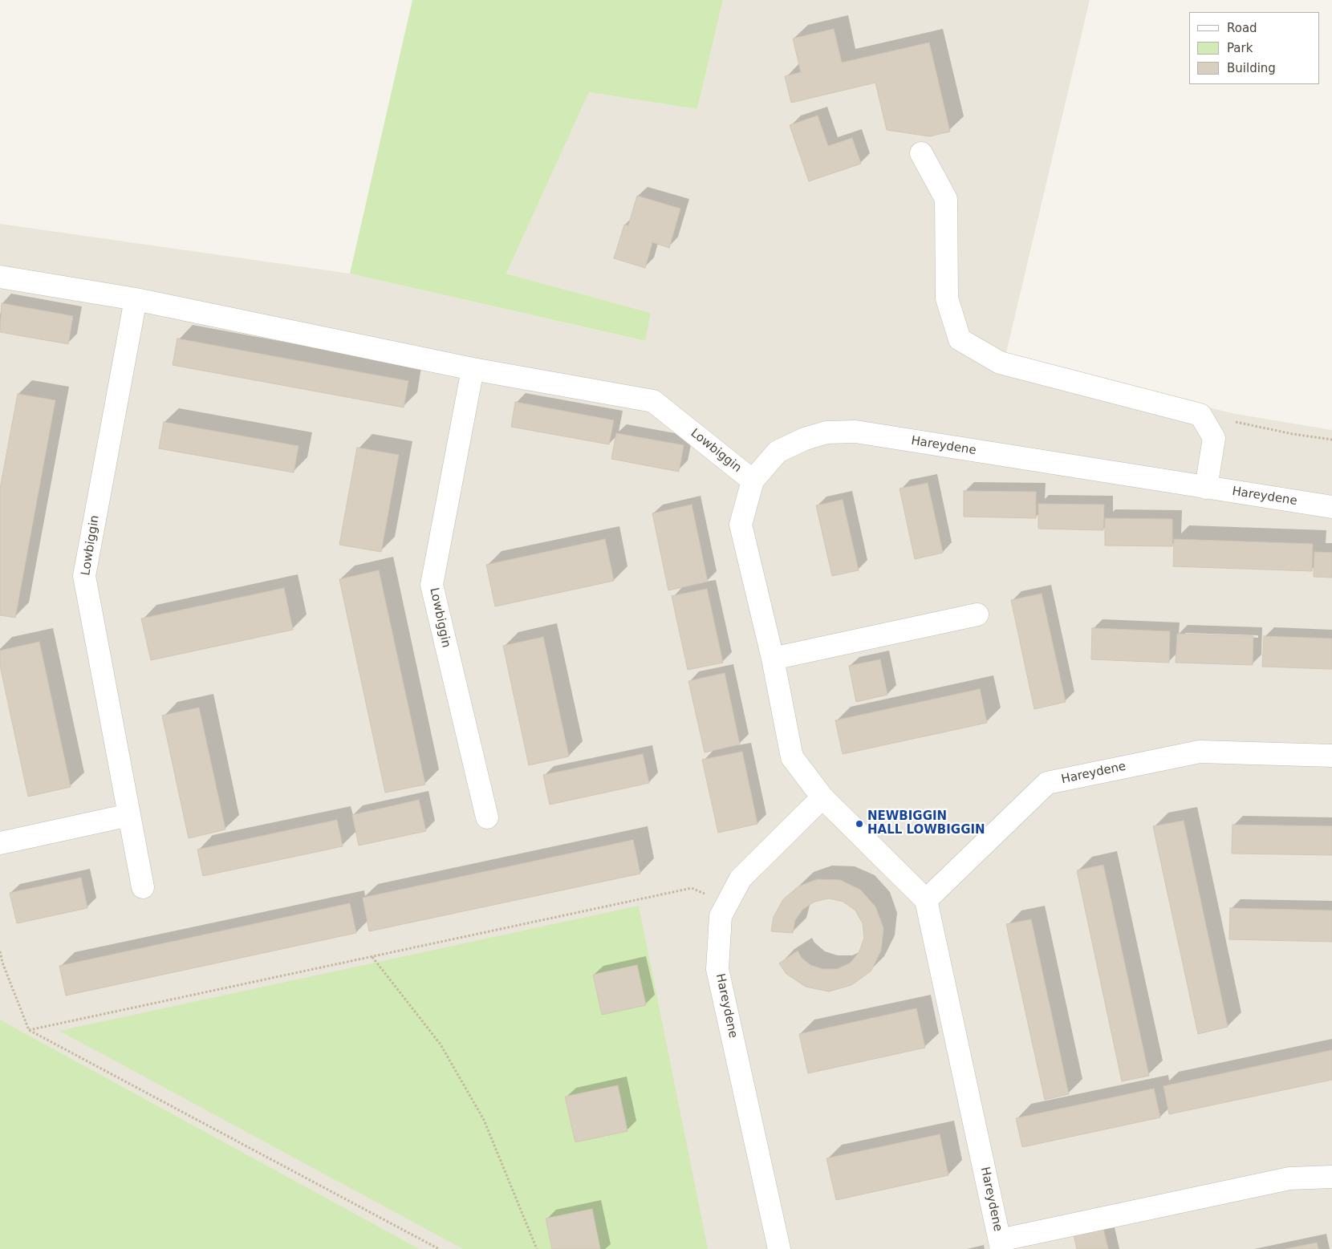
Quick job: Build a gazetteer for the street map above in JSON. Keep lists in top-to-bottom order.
{
  "streets": {
    "street": ["Hareydene", "Lowbiggin"]
  },
  "crossings": [
    ["Hareydene", "Lowbiggin"]
  ],
  "places": ["NEWBIGGIN HALL LOWBIGGIN"],
  "legend": ["Road", "Park", "Building"]
}
